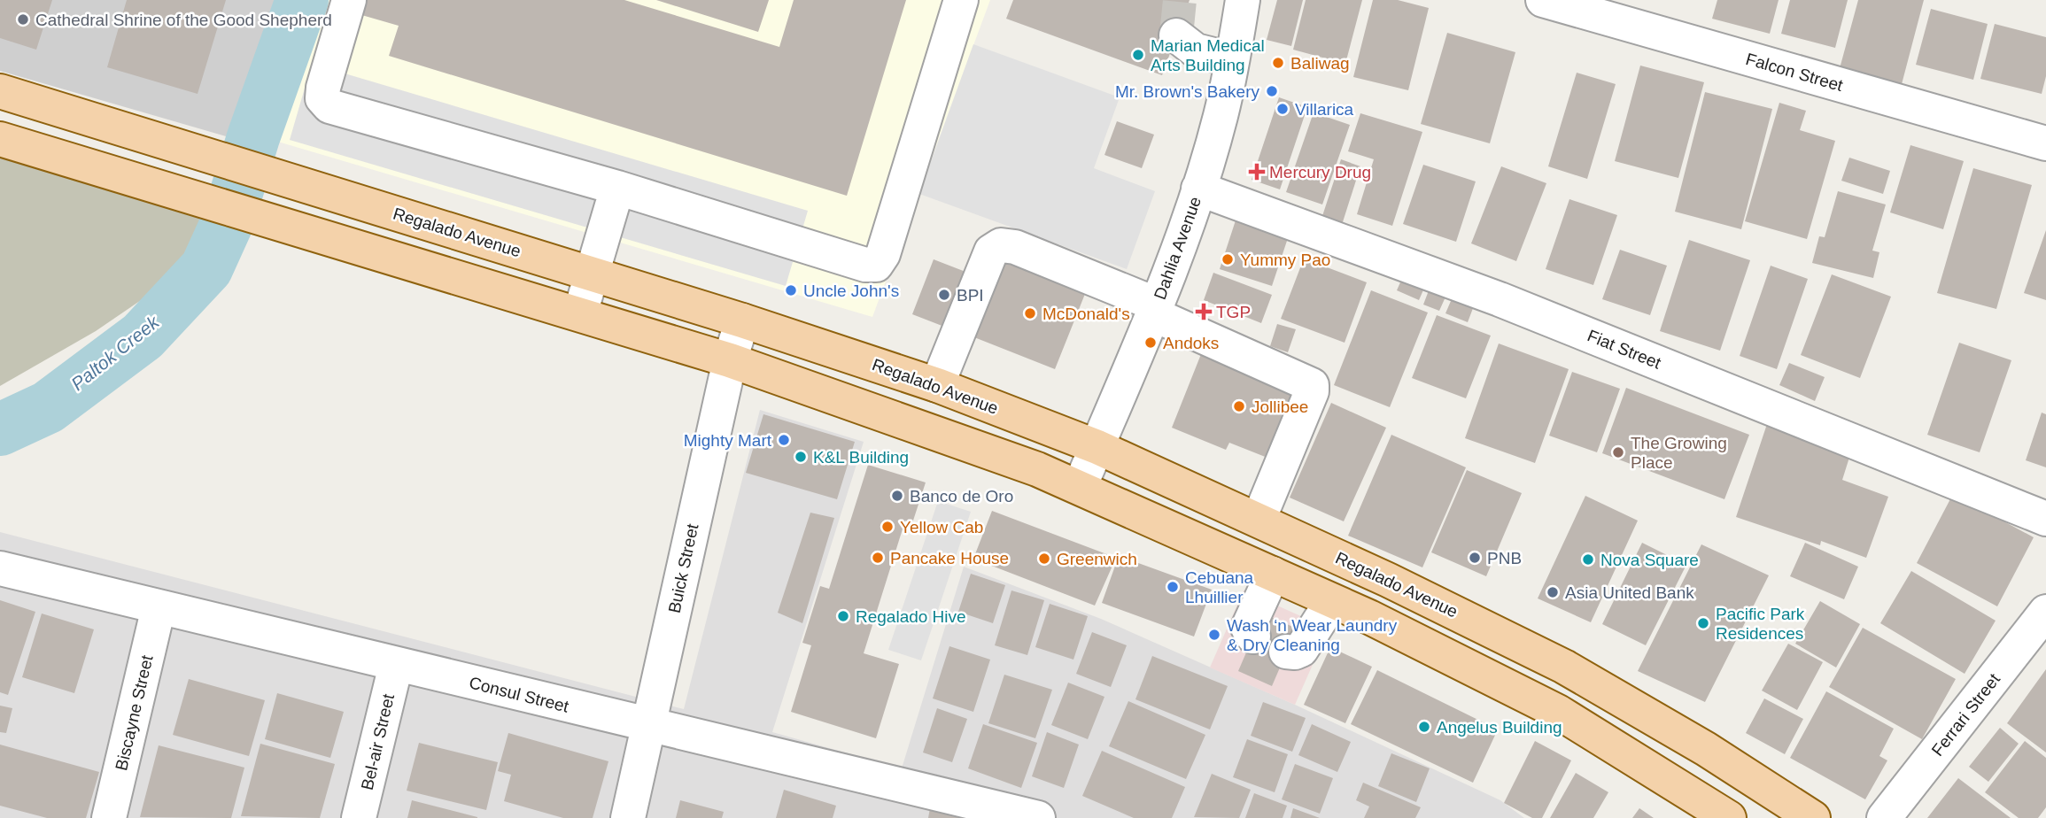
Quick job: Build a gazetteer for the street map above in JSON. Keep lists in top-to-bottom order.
{
  "streets": {
    "main road": ["Regalado Avenue"],
    "street": [
      "Falcon Street",
      "Dahlia Avenue",
      "Fiat Street",
      "Buick Street",
      "Consul Street",
      "Biscayne Street",
      "Ferrari Street",
      "Bel-air Street"
    ]
  },
  "crossings": [
    ["Regalado Avenue", "Dahlia Avenue"],
    ["Regalado Avenue", "Buick Street"],
    ["Dahlia Avenue", "Fiat Street"],
    ["Buick Street", "Consul Street"],
    ["Consul Street", "Biscayne Street"],
    ["Consul Street", "Bel-air Street"]
  ],
  "water": ["Paltok Creek"],
  "places": {
    "other": [
      "Cathedral Shrine of the Good Shepherd",
      "Marian Medical Arts Building",
      "Baliwag",
      "Mr. Brown's Bakery",
      "Villarica",
      "Yummy Pao",
      "Uncle John's",
      "BPI",
      "McDonald's",
      "Andoks",
      "Jollibee",
      "Mighty Mart",
      "The Growing Place",
      "K&L Building",
      "Banco de Oro",
      "Yellow Cab",
      "Pancake House",
      "PNB",
      "Greenwich",
      "Nova Square",
      "Cebuana Lhuillier",
      "Asia United Bank",
      "Regalado Hive",
      "Pacific Park Residences",
      "Wash ‘n Wear Laundry & Dry Cleaning",
      "Angelus Building"
    ],
    "health": ["Mercury Drug", "TGP"]
  }
}
